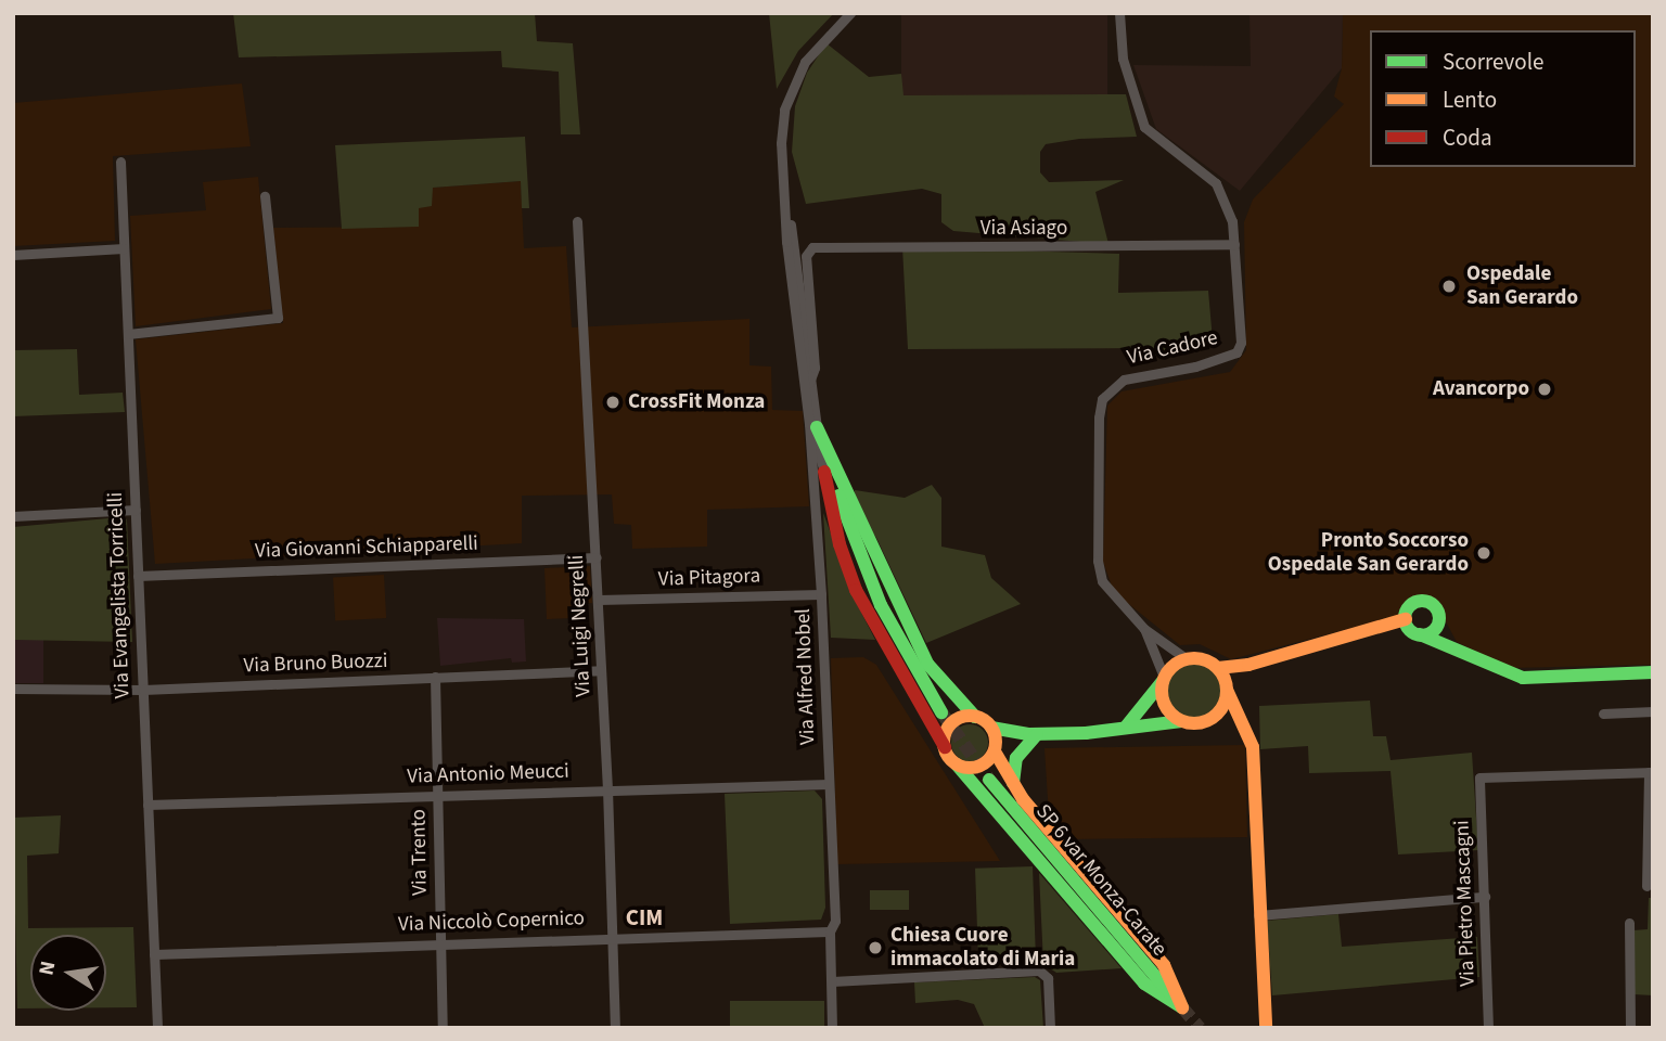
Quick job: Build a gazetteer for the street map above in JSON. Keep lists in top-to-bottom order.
{
  "streets": {
    "street": [
      "Via Asiago",
      "Via Cadore",
      "Via Giovanni Schiapparelli",
      "Via Pitagora",
      "Via Evangelista Torricelli",
      "Via Luigi Negrelli",
      "Via Bruno Buozzi",
      "Via Alfred Nobel",
      "Via Antonio Meucci",
      "Via Trento",
      "SP 6 var Monza-Carate",
      "Via Pietro Mascagni",
      "Via Niccolò Copernico"
    ]
  },
  "crossings": [
    ["Via Asiago", "Via Cadore"],
    ["Via Asiago", "Via Alfred Nobel"],
    ["Via Giovanni Schiapparelli", "Via Evangelista Torricelli"],
    ["Via Giovanni Schiapparelli", "Via Luigi Negrelli"],
    ["Via Pitagora", "Via Luigi Negrelli"],
    ["Via Pitagora", "Via Alfred Nobel"],
    ["Via Evangelista Torricelli", "Via Bruno Buozzi"],
    ["Via Evangelista Torricelli", "Via Antonio Meucci"],
    ["Via Evangelista Torricelli", "Via Niccolò Copernico"],
    ["Via Luigi Negrelli", "Via Bruno Buozzi"],
    ["Via Luigi Negrelli", "Via Antonio Meucci"],
    ["Via Luigi Negrelli", "Via Niccolò Copernico"],
    ["Via Bruno Buozzi", "Via Trento"],
    ["Via Alfred Nobel", "Via Antonio Meucci"],
    ["Via Alfred Nobel", "Via Niccolò Copernico"],
    ["Via Antonio Meucci", "Via Trento"],
    ["Via Trento", "Via Niccolò Copernico"]
  ],
  "districts": ["CIM"],
  "places": [
    "Ospedale San Gerardo",
    "Avancorpo",
    "CrossFit Monza",
    "Pronto Soccorso Ospedale San Gerardo",
    "Chiesa Cuore immacolato di Maria"
  ],
  "legend": ["Scorrevole", "Lento", "Coda"],
  "north": "left"
}
